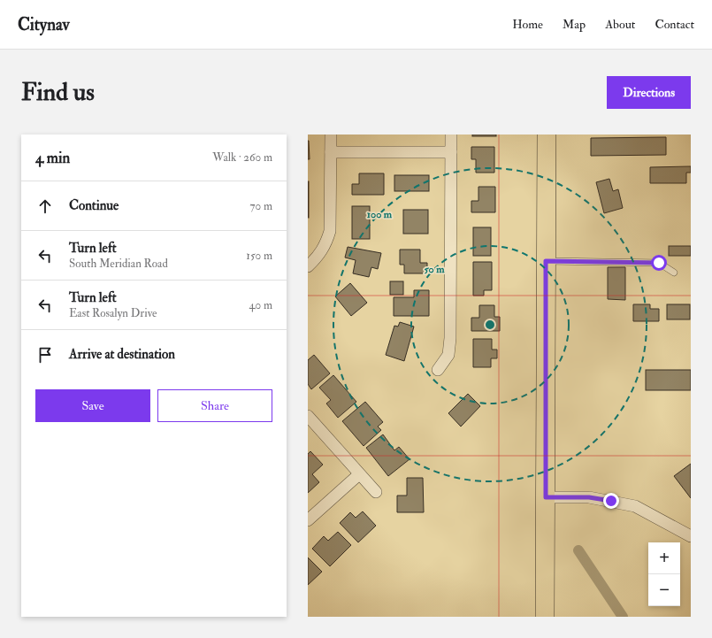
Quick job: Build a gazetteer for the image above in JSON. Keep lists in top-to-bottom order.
{
  "page": {
    "header": "Citynav",
    "nav": [
      "Home",
      "Map",
      "About",
      "Contact"
    ],
    "buttons": [
      "Directions",
      ["Save", "Share"]
    ],
    "title": "Find us",
    "heading": ["4 min", "Walk · 260 m"],
    "list": [
      ["Continue", "70 m"],
      ["Turn left", "South Meridian Road", "150 m"],
      ["Turn left", "East Rosalyn Drive", "40 m"],
      "Arrive at destination"
    ],
    "map_buttons": ["+", "−"]
  },
  "rings": ["100 m", "50 m"]
}
